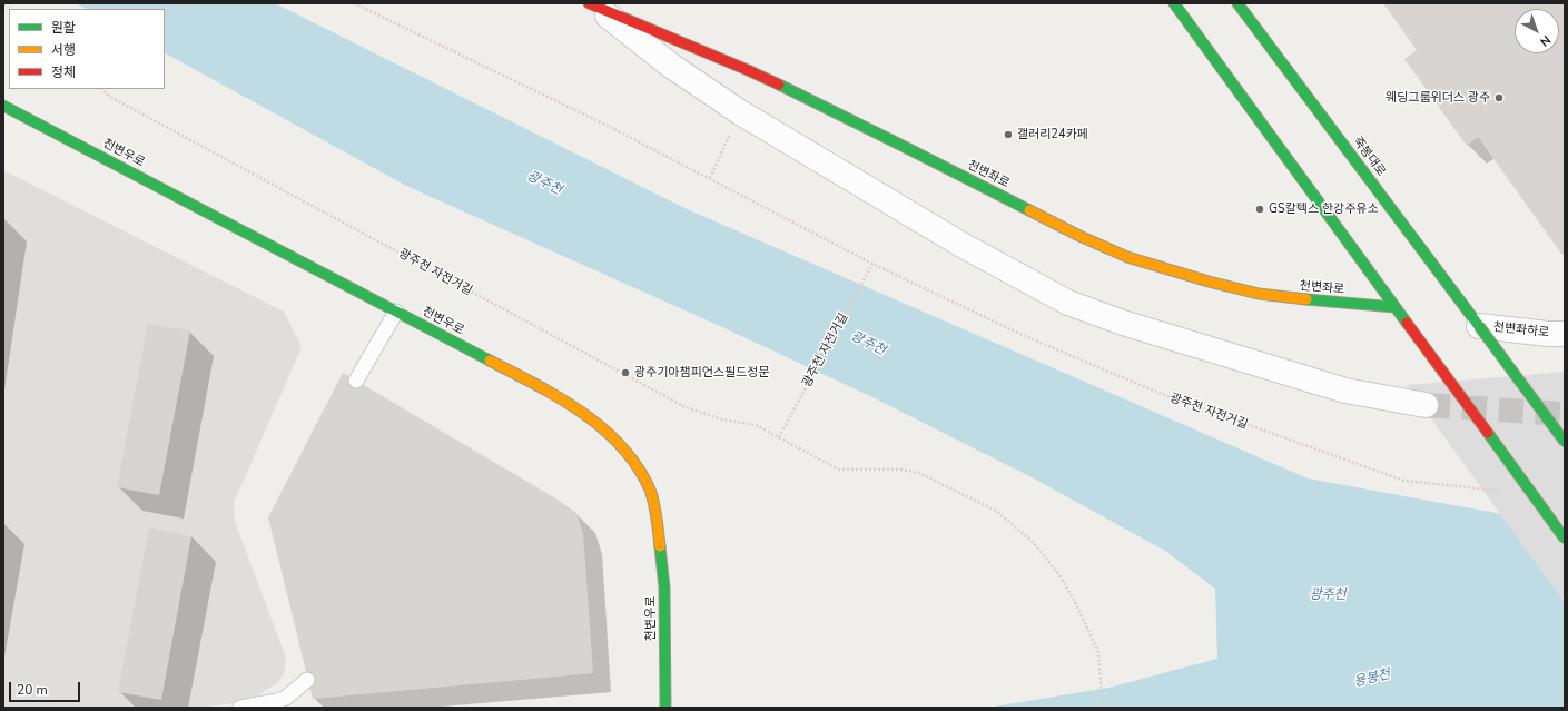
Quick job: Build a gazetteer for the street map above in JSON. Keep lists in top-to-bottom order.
{
  "streets": {
    "street": [
      "천변우로",
      "죽봉대로",
      "천변좌로",
      "천변좌하로"
    ],
    "path": ["광주천 자전거길"]
  },
  "crossings": [
    ["죽봉대로", "천변좌하로"]
  ],
  "water": ["광주천", "용봉천"],
  "places": [
    "웨딩그룹위더스 광주",
    "갤러리24카페",
    "GS칼텍스 한강주유소",
    "광주기아챔피언스필드정문"
  ],
  "legend": ["원활", "서행", "정체"],
  "scale_bar": "20 m",
  "north": "bottom right"
}
